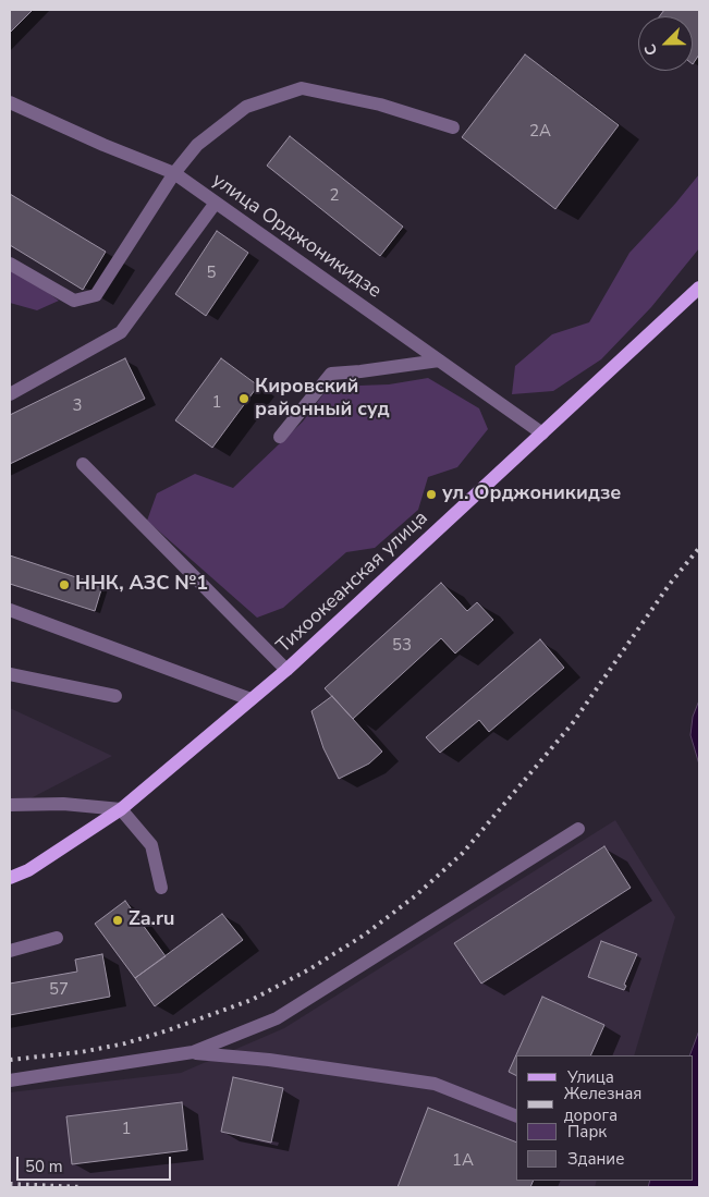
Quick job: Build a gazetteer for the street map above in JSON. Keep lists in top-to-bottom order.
{
  "streets": {
    "main road": ["Тихоокеанская улица"],
    "street": ["улица Орджоникидзе"]
  },
  "crossings": [
    ["улица Орджоникидзе", "Тихоокеанская улица"]
  ],
  "places": [
    "Кировский районный суд",
    "ул. Орджоникидзе",
    "ННК, АЗС №1",
    "Za.ru"
  ],
  "house_numbers": [
    "2А",
    "2",
    "5",
    "1",
    "3",
    "53",
    "57",
    "1",
    "1А"
  ],
  "legend": [
    "Улица",
    "Железная дорога",
    "Парк",
    "Здание"
  ],
  "scale_bar": "50 m",
  "north": "bottom left"
}
